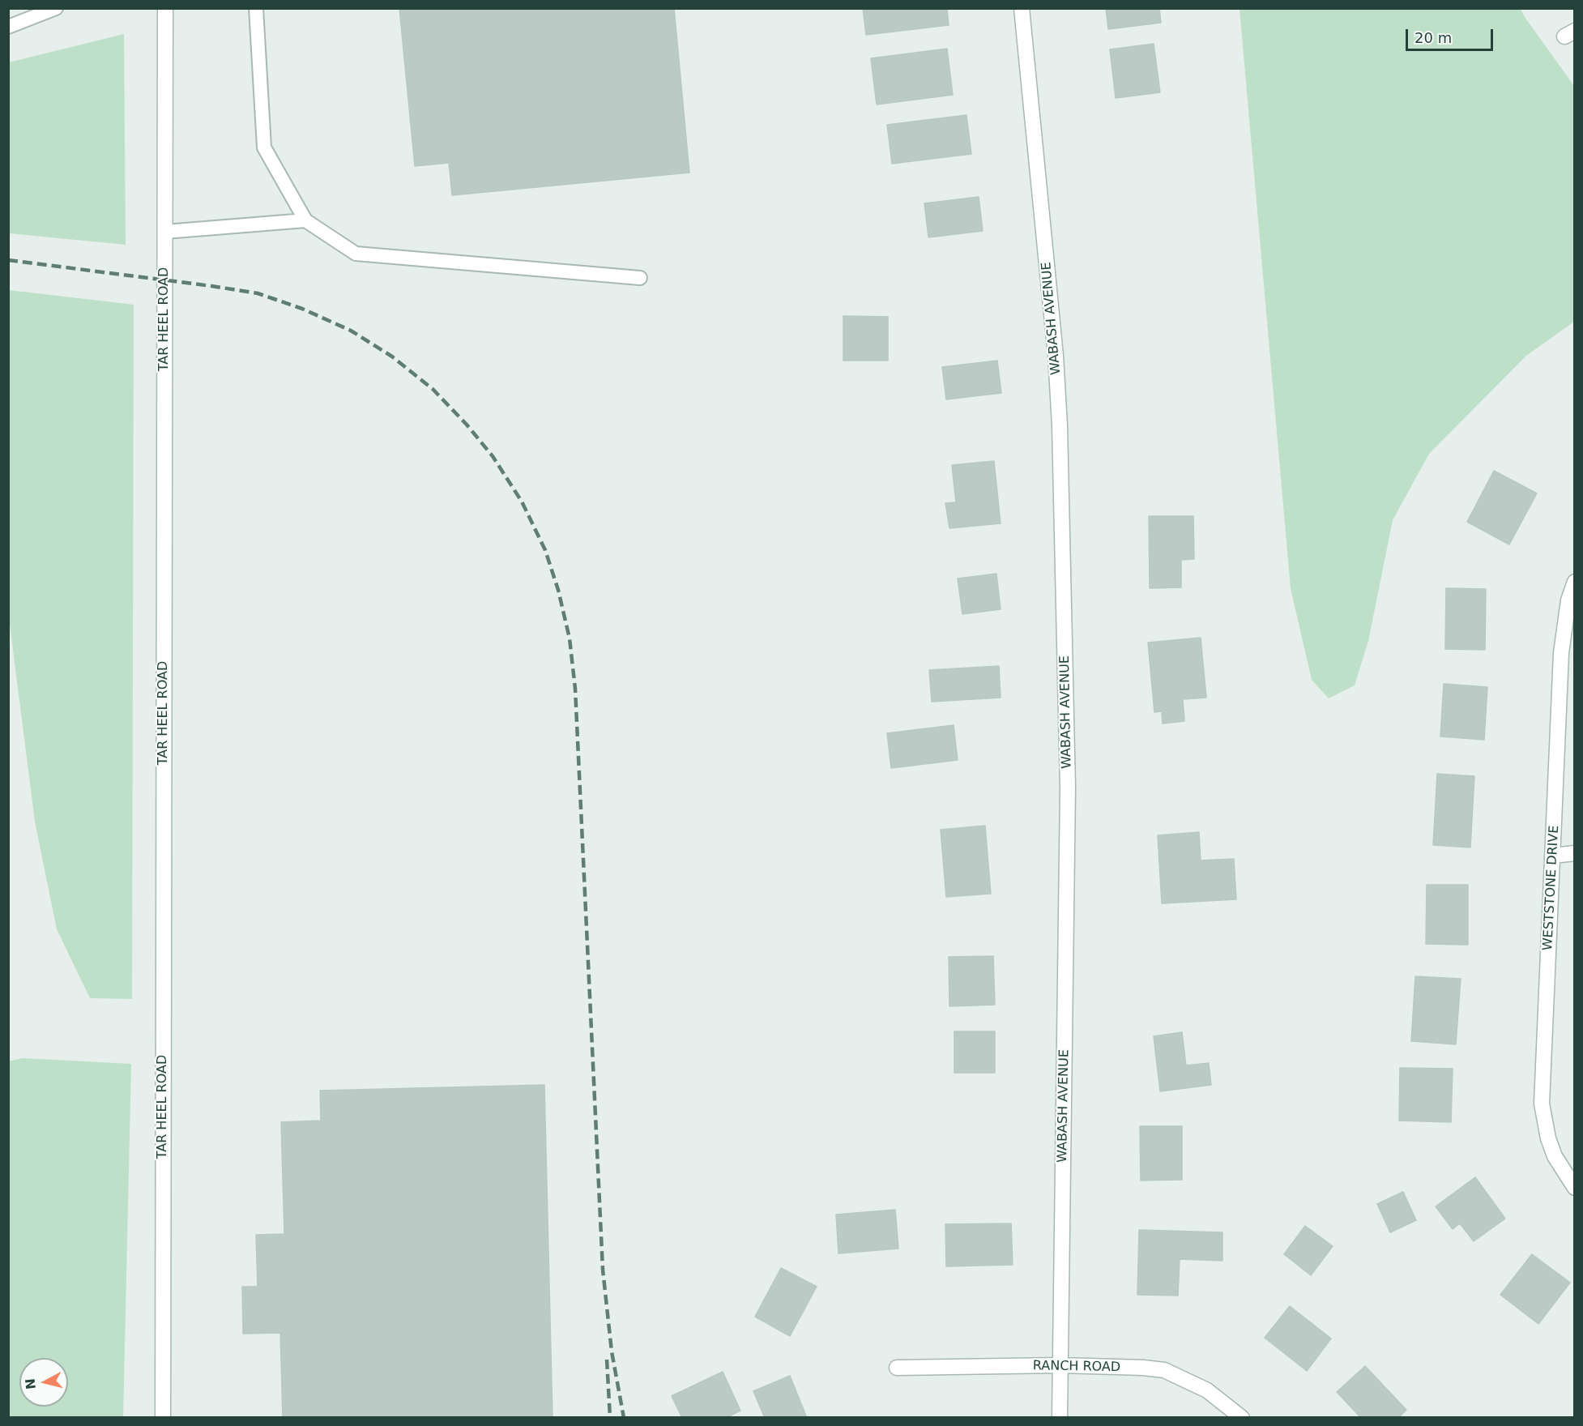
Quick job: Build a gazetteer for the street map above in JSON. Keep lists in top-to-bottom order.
{
  "streets": {
    "street": [
      "WABASH AVENUE",
      "TAR HEEL ROAD",
      "WESTSTONE DRIVE",
      "RANCH ROAD"
    ]
  },
  "crossings": [
    ["WABASH AVENUE", "RANCH ROAD"]
  ],
  "scale_bar": "20 m",
  "north": "left"
}
